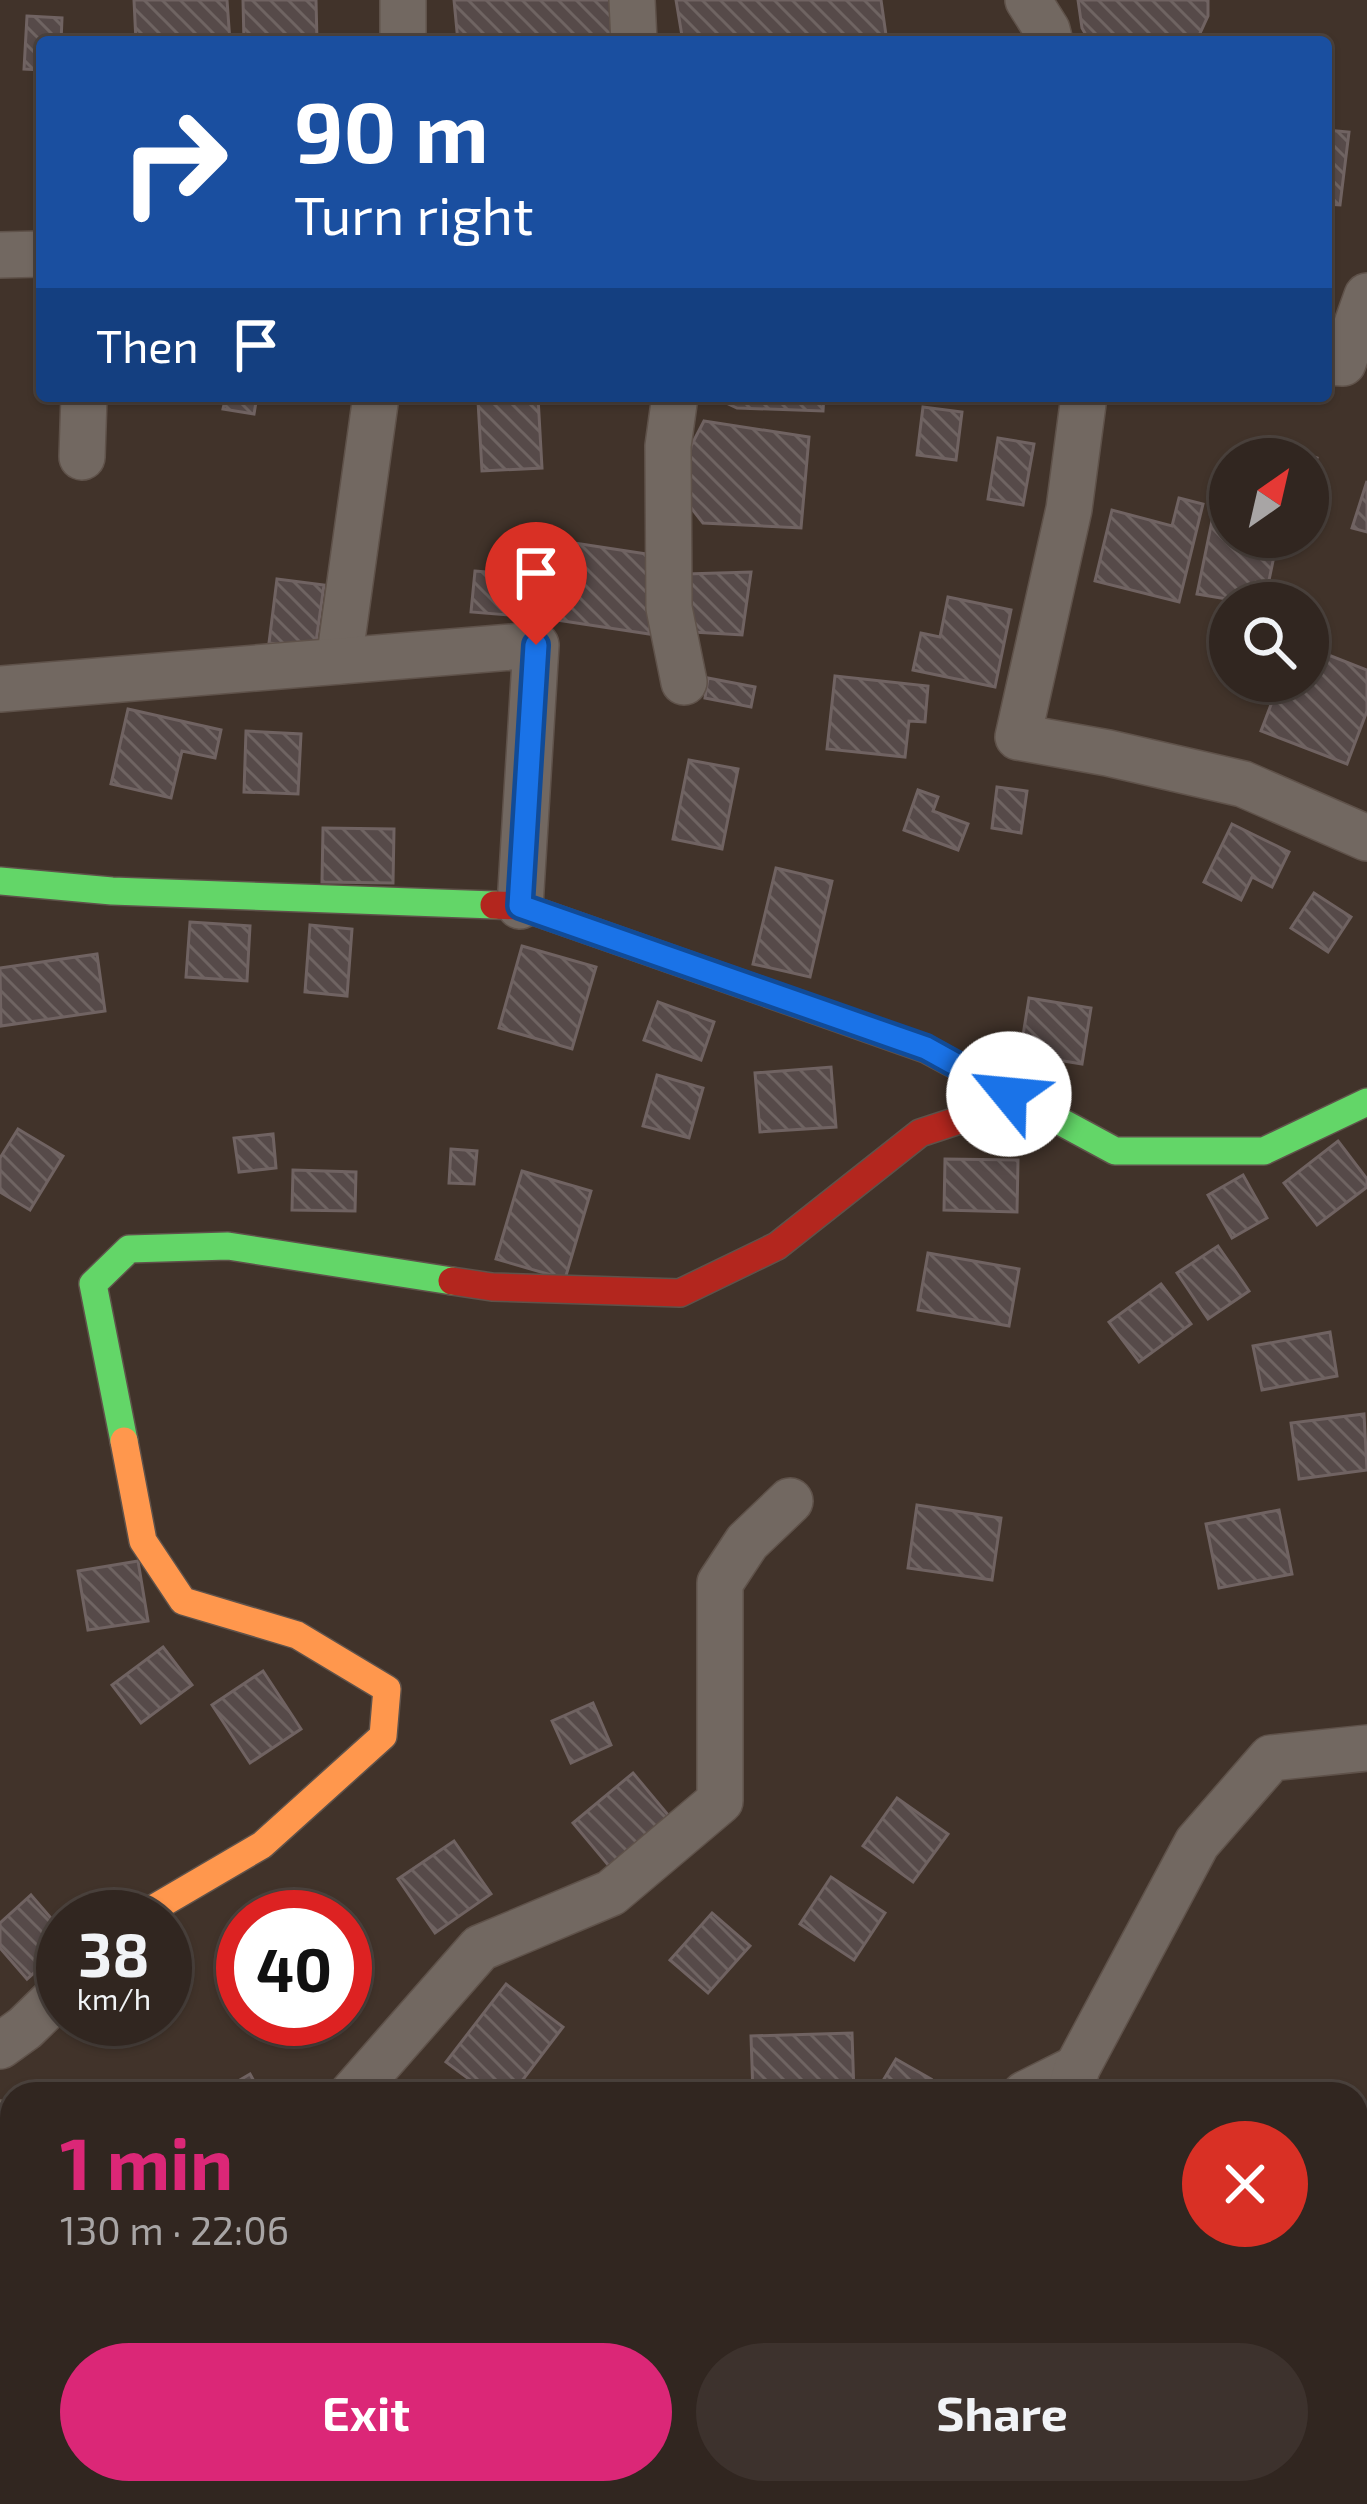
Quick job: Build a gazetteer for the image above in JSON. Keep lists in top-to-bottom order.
{
  "north": "top right",
  "page": {
    "turn": ["90 m", "Turn right"],
    "then": "Then",
    "speed": "38 km/h",
    "limit": "40",
    "heading": ["1 min", "130 m · 22:06"],
    "buttons": ["Exit", "Share"]
  }
}
